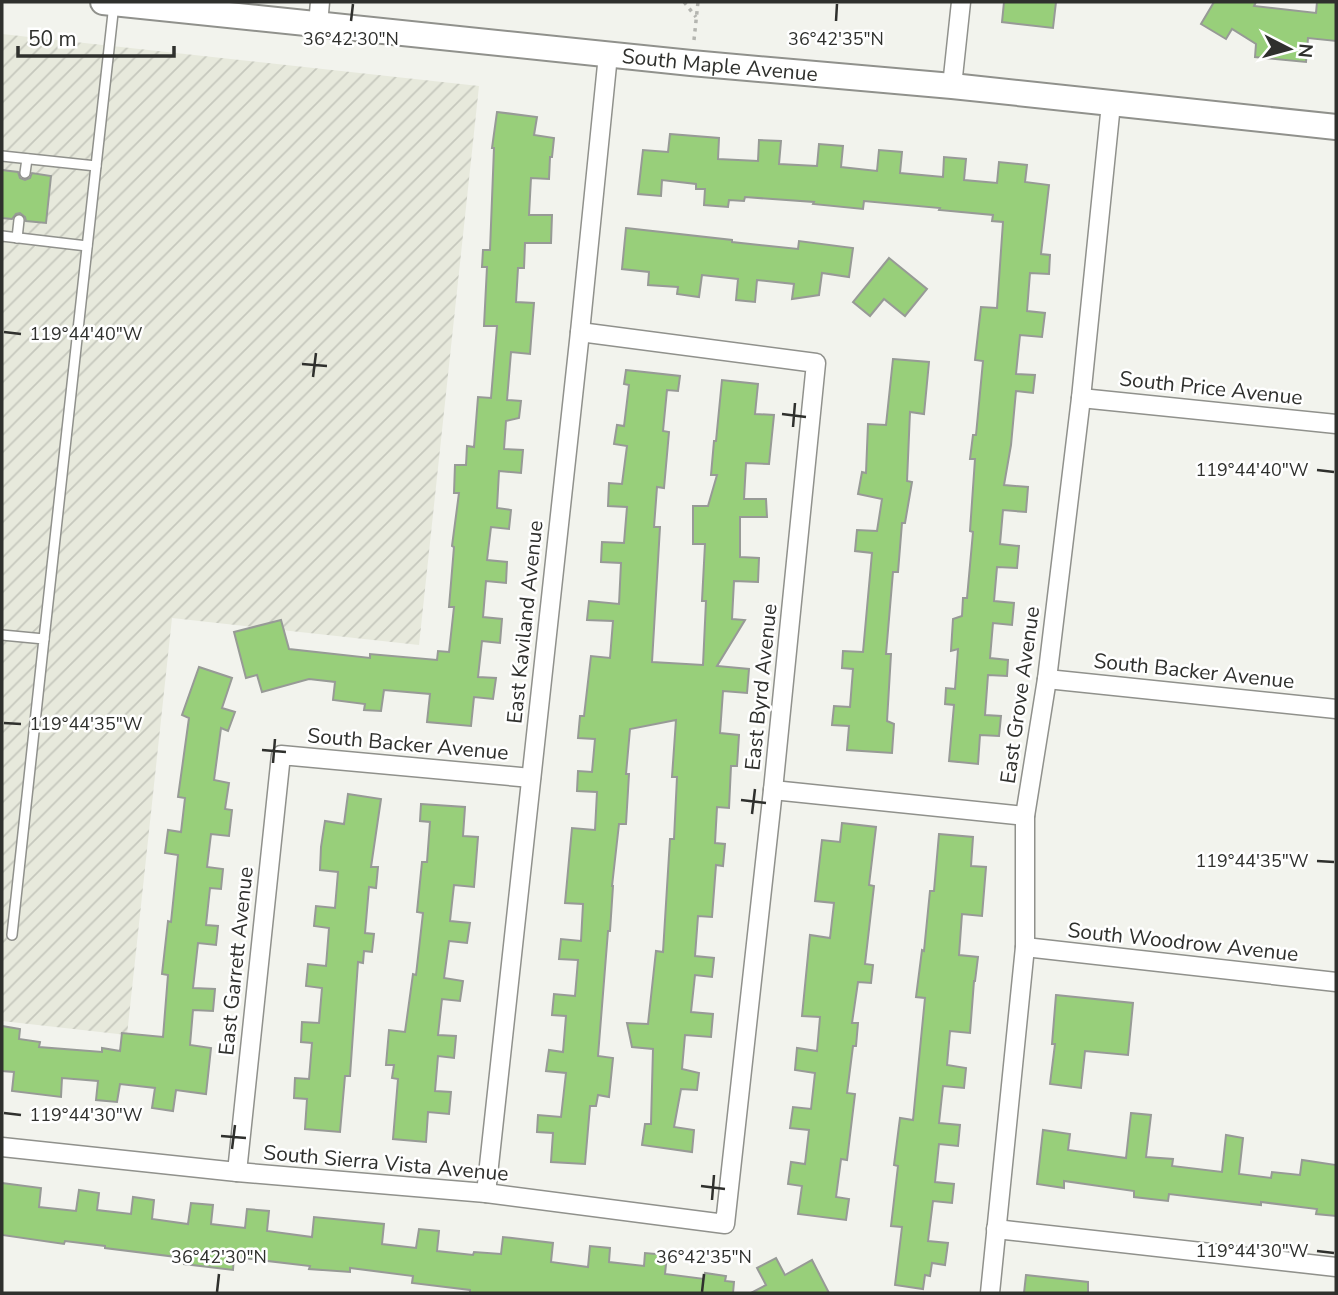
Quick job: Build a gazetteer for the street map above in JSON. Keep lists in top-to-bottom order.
{
  "streets": {
    "main road": ["South Maple Avenue"],
    "street": [
      "South Price Avenue",
      "East Kaviland Avenue",
      "South Backer Avenue",
      "East Byrd Avenue",
      "East Grove Avenue",
      "South Woodrow Avenue",
      "East Garrett Avenue",
      "South Sierra Vista Avenue"
    ]
  },
  "crossings": [
    ["South Maple Avenue", "East Kaviland Avenue"],
    ["South Maple Avenue", "East Grove Avenue"],
    ["South Price Avenue", "East Grove Avenue"],
    ["East Kaviland Avenue", "South Backer Avenue"],
    ["East Kaviland Avenue", "East Byrd Avenue"],
    ["East Kaviland Avenue", "South Sierra Vista Avenue"],
    ["South Backer Avenue", "East Grove Avenue"],
    ["South Backer Avenue", "East Garrett Avenue"],
    ["East Byrd Avenue", "South Sierra Vista Avenue"],
    ["East Grove Avenue", "South Woodrow Avenue"],
    ["East Garrett Avenue", "South Sierra Vista Avenue"]
  ],
  "scale_bar": "50 m",
  "north": "right",
  "coordinates": [
    "36°42'30\"N",
    "36°42'35\"N",
    "119°44'40\"W",
    "119°44'35\"W",
    "119°44'30\"W"
  ]
}
